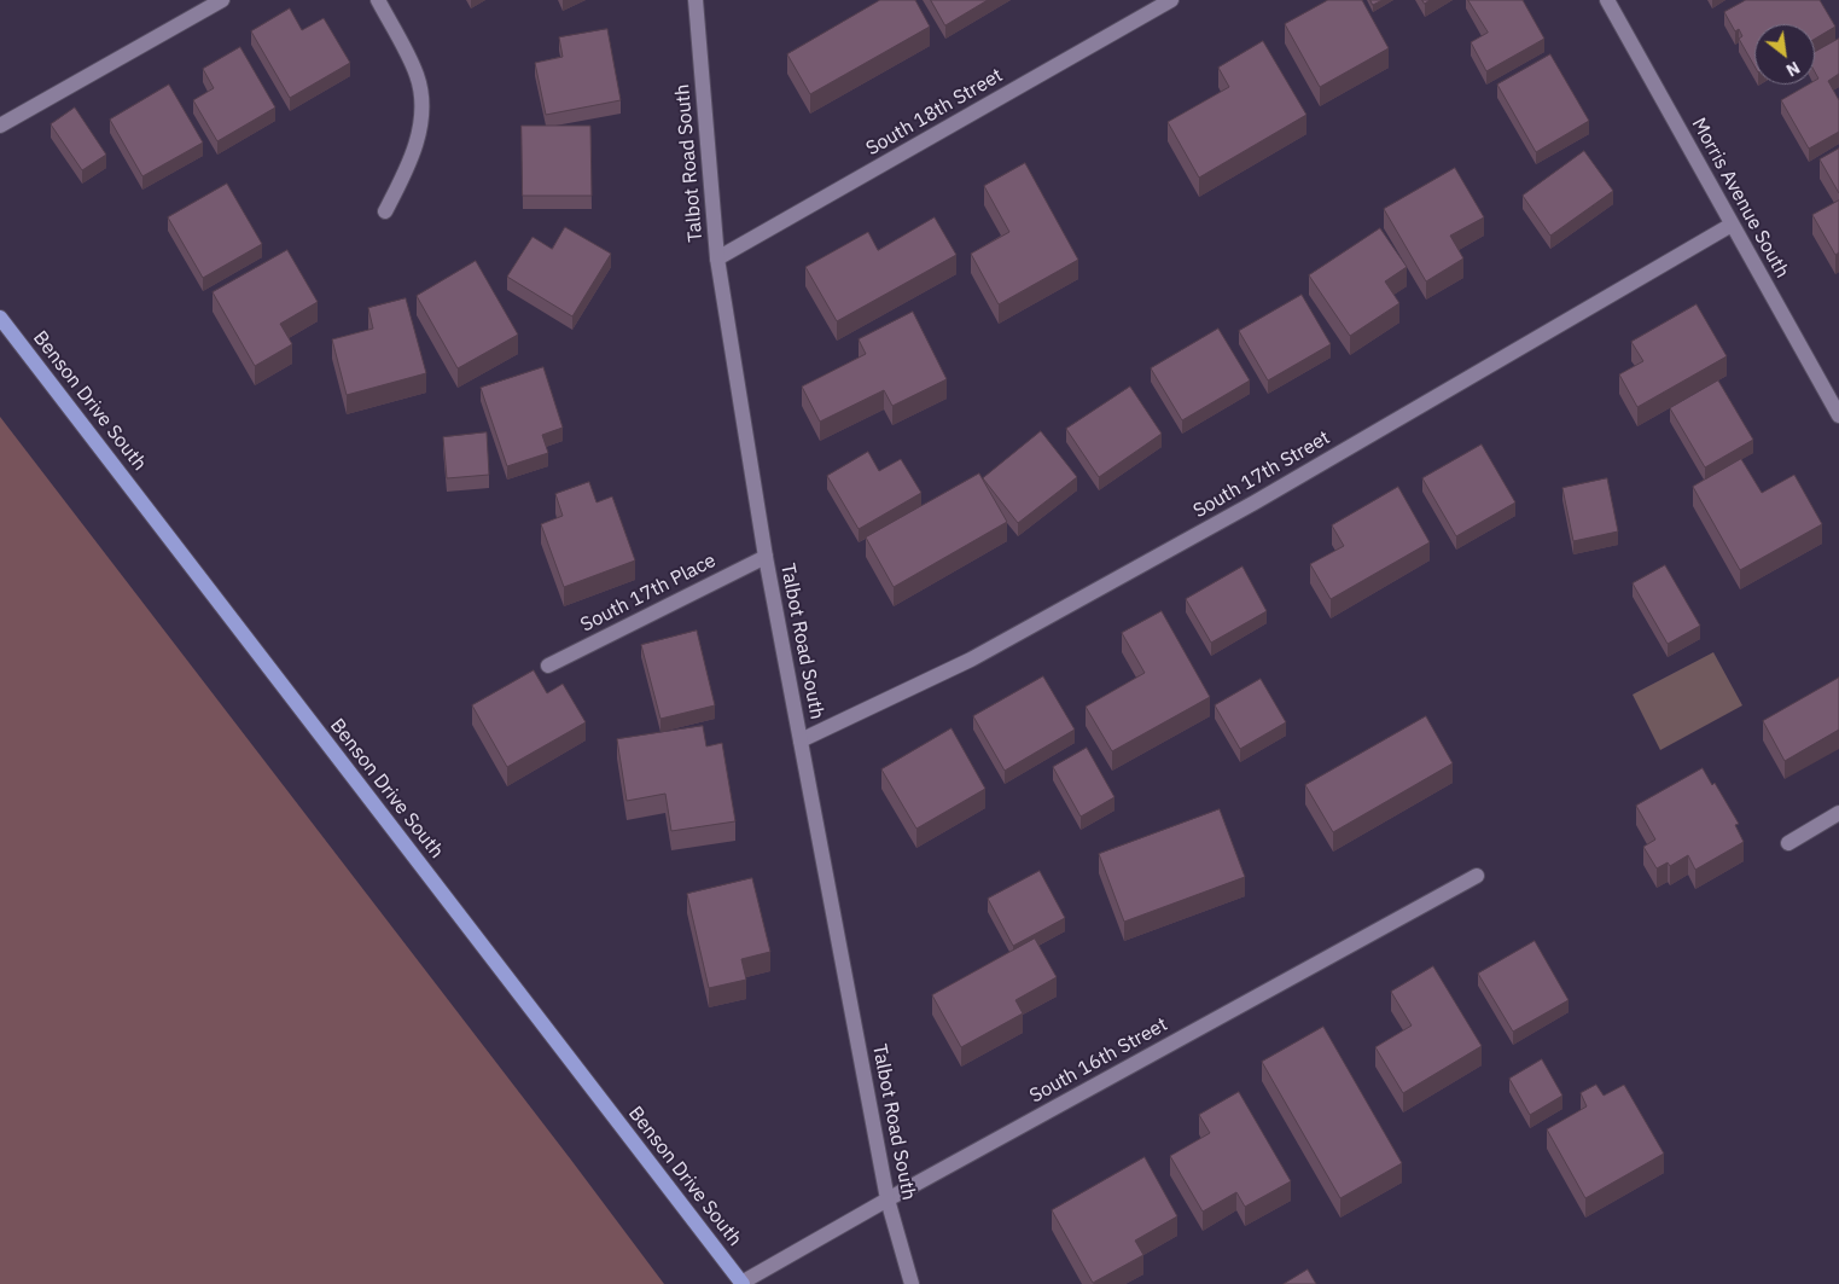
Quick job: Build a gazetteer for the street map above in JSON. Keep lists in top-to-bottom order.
{
  "streets": {
    "main road": ["Benson Drive South"],
    "street": [
      "South 18th Street",
      "Talbot Road South",
      "Morris Avenue South",
      "South 17th Street",
      "South 17th Place",
      "South 16th Street"
    ]
  },
  "crossings": [
    ["South 18th Street", "Talbot Road South"],
    ["Talbot Road South", "South 17th Street"],
    ["Talbot Road South", "South 17th Place"],
    ["Talbot Road South", "South 16th Street"],
    ["Morris Avenue South", "South 17th Street"],
    ["Benson Drive South", "South 16th Street"]
  ],
  "north": "bottom right"
}
